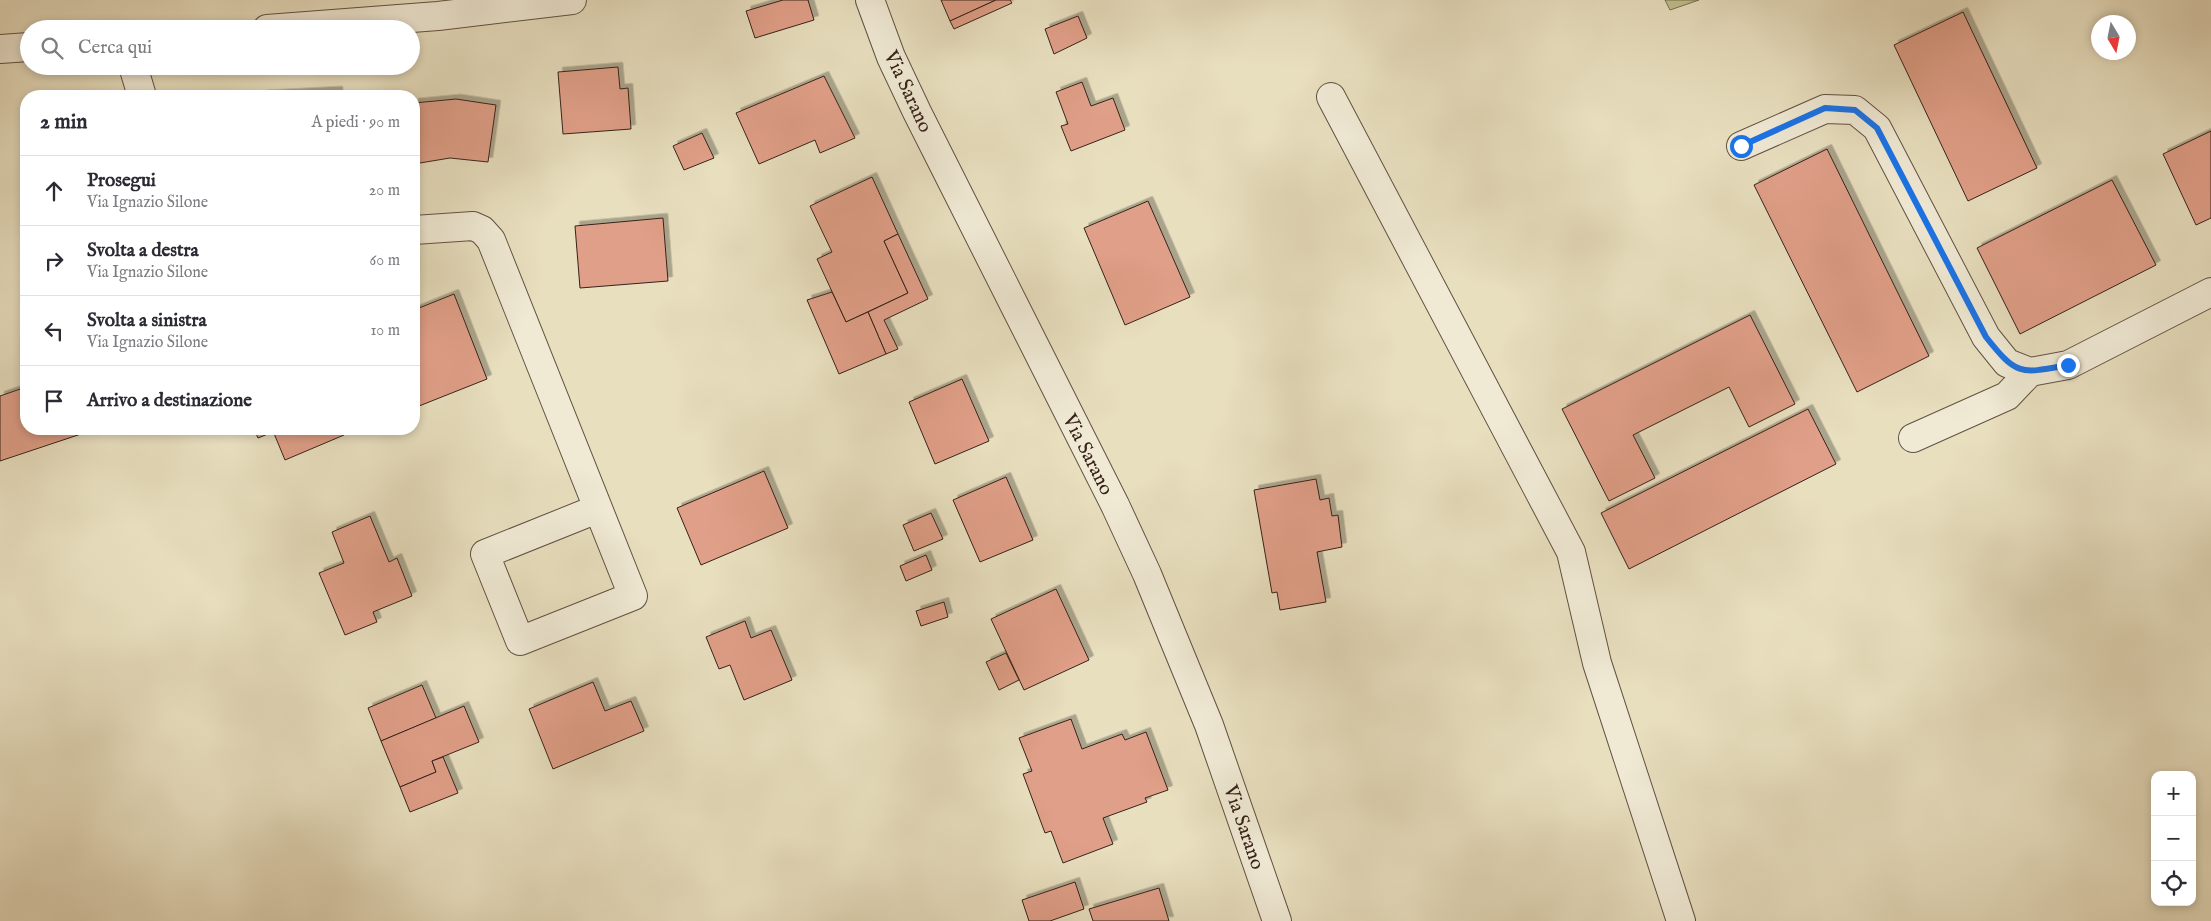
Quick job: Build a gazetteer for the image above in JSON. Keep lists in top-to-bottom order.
{
  "streets": {
    "street": ["Via Sarano"]
  },
  "north": "bottom",
  "page": {
    "search": "Cerca qui",
    "heading": ["2 min", "A piedi · 90 m"],
    "list": [
      ["Prosegui", "Via Ignazio Silone", "20 m"],
      ["Svolta a destra", "Via Ignazio Silone", "60 m"],
      ["Svolta a sinistra", "Via Ignazio Silone", "10 m"],
      "Arrivo a destinazione"
    ],
    "map_buttons": ["+", "−"]
  }
}
